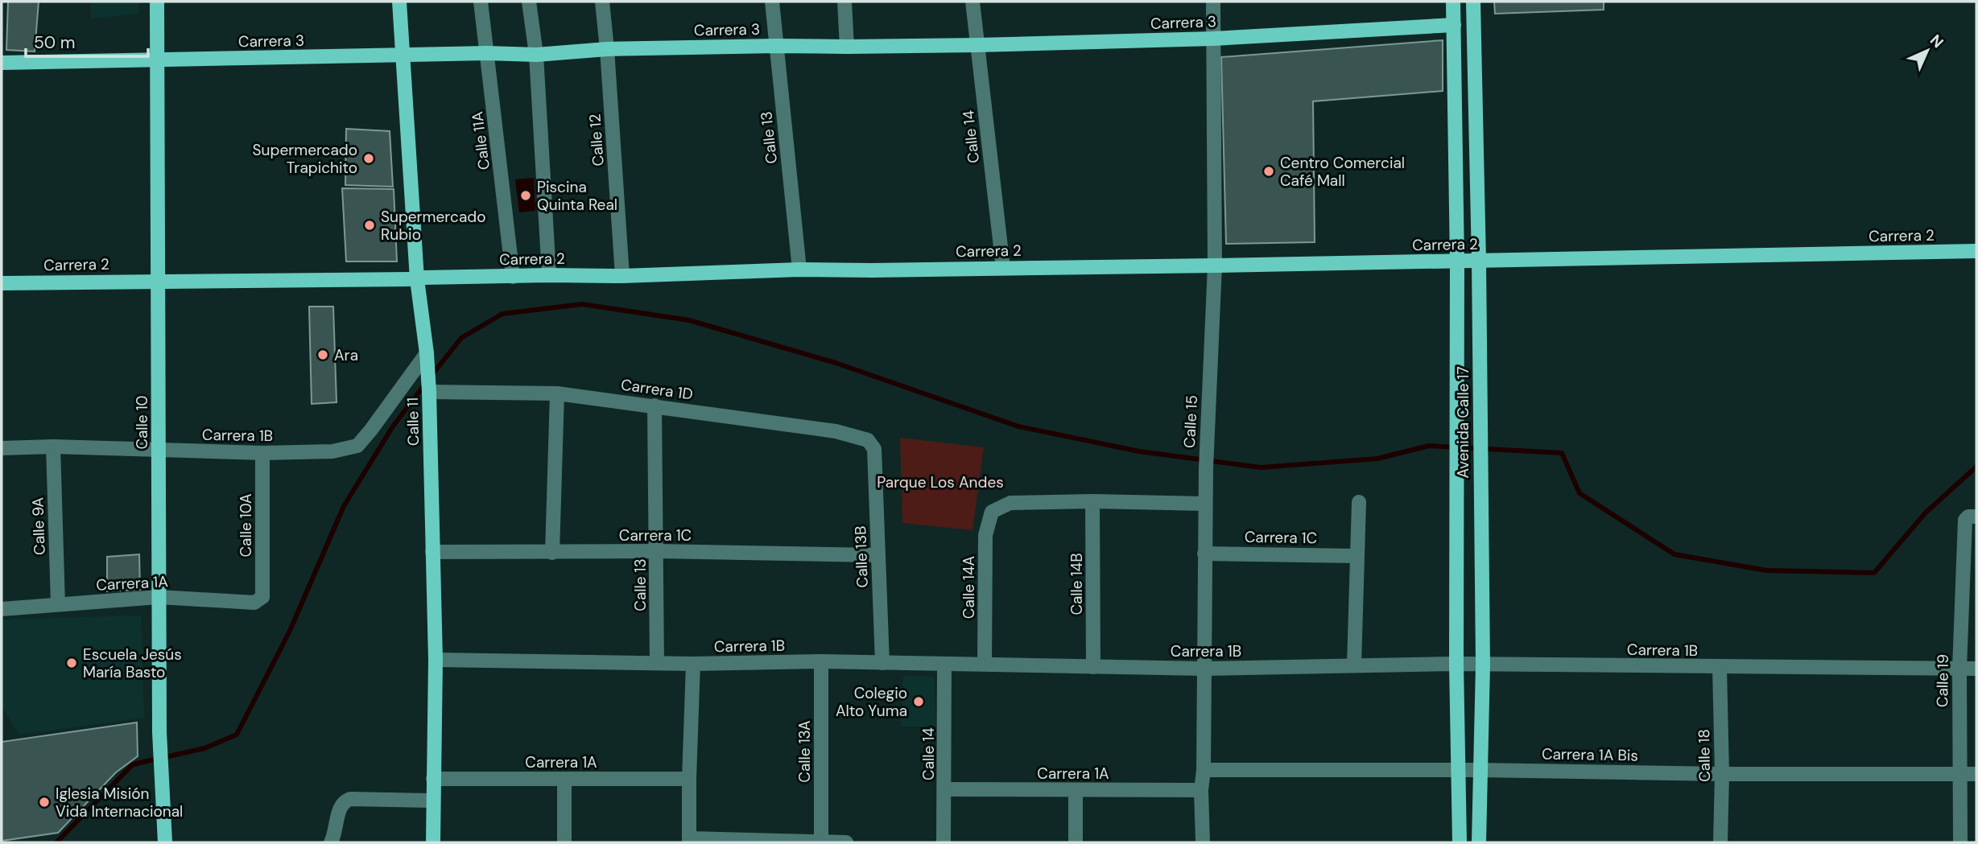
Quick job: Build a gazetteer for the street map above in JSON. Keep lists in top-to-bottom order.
{
  "streets": {
    "main road": [
      "Carrera 3",
      "Carrera 2",
      "Calle 11",
      "Calle 10",
      "Avenida Calle 17"
    ],
    "street": [
      "Calle 14",
      "Calle 13",
      "Calle 12",
      "Calle 11A",
      "Carrera 1D",
      "Calle 15",
      "Carrera 1B",
      "Calle 10A",
      "Calle 9A",
      "Carrera 1C",
      "Calle 13B",
      "Carrera 1A",
      "Calle 14B",
      "Calle 14A",
      "Calle 19",
      "Calle 13A",
      "Carrera 1A Bis",
      "Calle 18"
    ]
  },
  "crossings": [
    ["Carrera 3", "Calle 14"],
    ["Carrera 3", "Calle 13"],
    ["Carrera 3", "Calle 12"],
    ["Carrera 3", "Calle 11A"],
    ["Carrera 3", "Calle 11"],
    ["Carrera 3", "Calle 15"],
    ["Carrera 3", "Calle 10"],
    ["Carrera 3", "Avenida Calle 17"],
    ["Calle 14", "Carrera 2"],
    ["Calle 14", "Carrera 1B"],
    ["Calle 14", "Carrera 1A"],
    ["Calle 13", "Carrera 2"],
    ["Calle 13", "Carrera 1D"],
    ["Calle 13", "Carrera 1B"],
    ["Calle 13", "Carrera 1C"],
    ["Calle 12", "Carrera 2"],
    ["Calle 11A", "Carrera 2"],
    ["Carrera 2", "Calle 11"],
    ["Carrera 2", "Calle 15"],
    ["Carrera 2", "Calle 10"],
    ["Carrera 2", "Avenida Calle 17"],
    ["Carrera 1D", "Calle 11"],
    ["Carrera 1D", "Calle 13B"],
    ["Calle 11", "Carrera 1B"],
    ["Calle 11", "Carrera 1C"],
    ["Calle 11", "Carrera 1A"],
    ["Calle 15", "Carrera 1B"],
    ["Calle 15", "Carrera 1C"],
    ["Calle 15", "Carrera 1A"],
    ["Calle 15", "Carrera 1A Bis"],
    ["Calle 10", "Carrera 1B"],
    ["Calle 10", "Carrera 1A"],
    ["Avenida Calle 17", "Carrera 1B"],
    ["Avenida Calle 17", "Carrera 1A Bis"],
    ["Carrera 1B", "Calle 10A"],
    ["Carrera 1B", "Calle 9A"],
    ["Carrera 1B", "Calle 13B"],
    ["Carrera 1B", "Calle 14B"],
    ["Carrera 1B", "Calle 14A"],
    ["Carrera 1B", "Calle 19"],
    ["Carrera 1B", "Calle 13A"],
    ["Carrera 1B", "Calle 18"],
    ["Calle 10A", "Carrera 1A"],
    ["Calle 9A", "Carrera 1A"],
    ["Carrera 1C", "Calle 13B"],
    ["Calle 14B", "Calle 14A"],
    ["Calle 19", "Carrera 1A Bis"],
    ["Carrera 1A Bis", "Calle 18"]
  ],
  "parks": ["Parque Los Andes"],
  "places": [
    "Supermercado Trapichito",
    "Centro Comercial Café Mall",
    "Piscina Quinta Real",
    "Supermercado Rubio",
    "Ara",
    "Escuela Jesús María Basto",
    "Colegio Alto Yuma",
    "Iglesia Misión Vida Internacional"
  ],
  "scale_bar": "50 m",
  "north": "top right"
}
